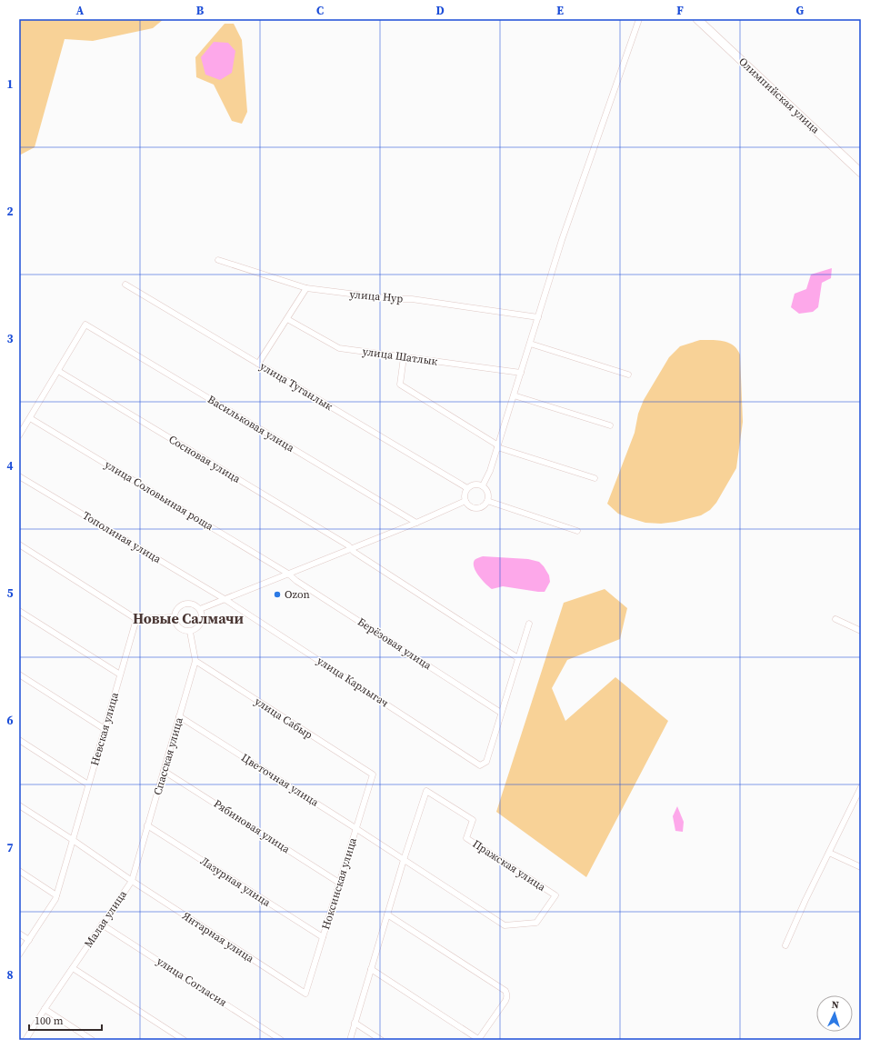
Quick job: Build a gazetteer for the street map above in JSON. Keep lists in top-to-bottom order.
{
  "streets": {
    "street": [
      "Олимпийская улица",
      "улица Нур",
      "улица Шатлык",
      "улица Туганлык",
      "Васильковая улица",
      "Сосновая улица",
      "улица Соловьиная роща",
      "Тополиная улица",
      "Берёзовая улица",
      "улица Карлыгач",
      "улица Сабыр",
      "Невская улица",
      "Спасская улица",
      "Цветочная улица",
      "Рябиновая улица",
      "Пражская улица",
      "Лазурная улица",
      "Ноксинская улица",
      "Малая улица",
      "Янтарная улица",
      "улица Согласия"
    ]
  },
  "crossings": [
    ["Васильковая улица", "Сосновая улица"],
    ["улица Соловьиная роща", "Берёзовая улица"],
    ["Тополиная улица", "улица Карлыгач"],
    ["Берёзовая улица", "улица Карлыгач"],
    ["улица Сабыр", "Спасская улица"],
    ["улица Сабыр", "Ноксинская улица"],
    ["Невская улица", "Малая улица"],
    ["Спасская улица", "Цветочная улица"],
    ["Спасская улица", "Рябиновая улица"],
    ["Спасская улица", "Лазурная улица"],
    ["Спасская улица", "Малая улица"],
    ["Спасская улица", "Янтарная улица"],
    ["Цветочная улица", "Пражская улица"],
    ["Цветочная улица", "Ноксинская улица"],
    ["Рябиновая улица", "Ноксинская улица"],
    ["Лазурная улица", "Ноксинская улица"],
    ["Ноксинская улица", "Янтарная улица"],
    ["Малая улица", "Янтарная улица"],
    ["Малая улица", "улица Согласия"]
  ],
  "districts": ["Новые Салмачи"],
  "places": ["Ozon"],
  "scale_bar": "100 m",
  "north": "top",
  "grid": {
    "columns": [
      "A",
      "B",
      "C",
      "D",
      "E",
      "F",
      "G"
    ],
    "rows": [
      "1",
      "2",
      "3",
      "4",
      "5",
      "6",
      "7",
      "8"
    ]
  }
}
